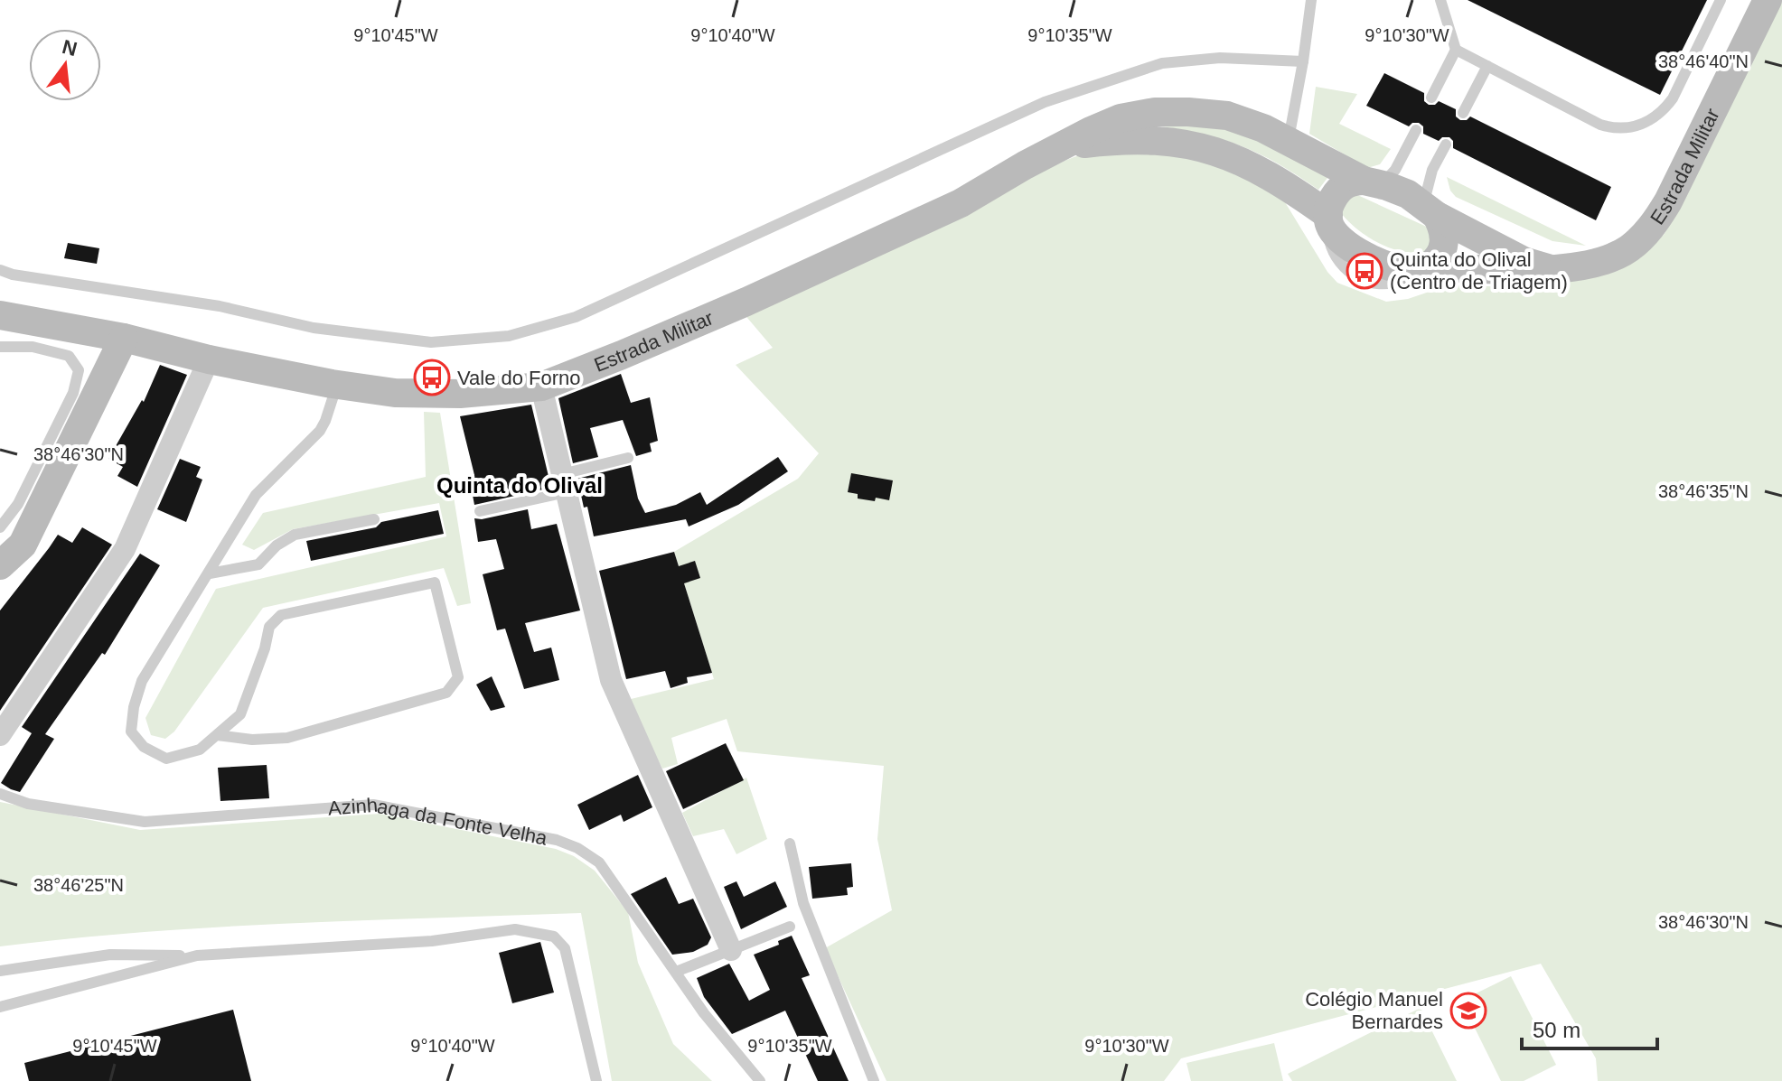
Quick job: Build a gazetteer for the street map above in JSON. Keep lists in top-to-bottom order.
{
  "streets": {
    "street": ["Estrada Militar"],
    "lane": ["Azinhaga da Fonte Velha"]
  },
  "districts": ["Quinta do Olival"],
  "places": {
    "bus stop": ["Quinta do Olival (Centro de Triagem)", "Vale do Forno"],
    "school or university": ["Colégio Manuel Bernardes"]
  },
  "scale_bar": "50 m",
  "north": "top",
  "coordinates": [
    "9°10'45\"W",
    "9°10'40\"W",
    "9°10'35\"W",
    "9°10'30\"W",
    "38°46'40\"N",
    "38°46'30\"N",
    "38°46'35\"N",
    "38°46'25\"N"
  ]
}
